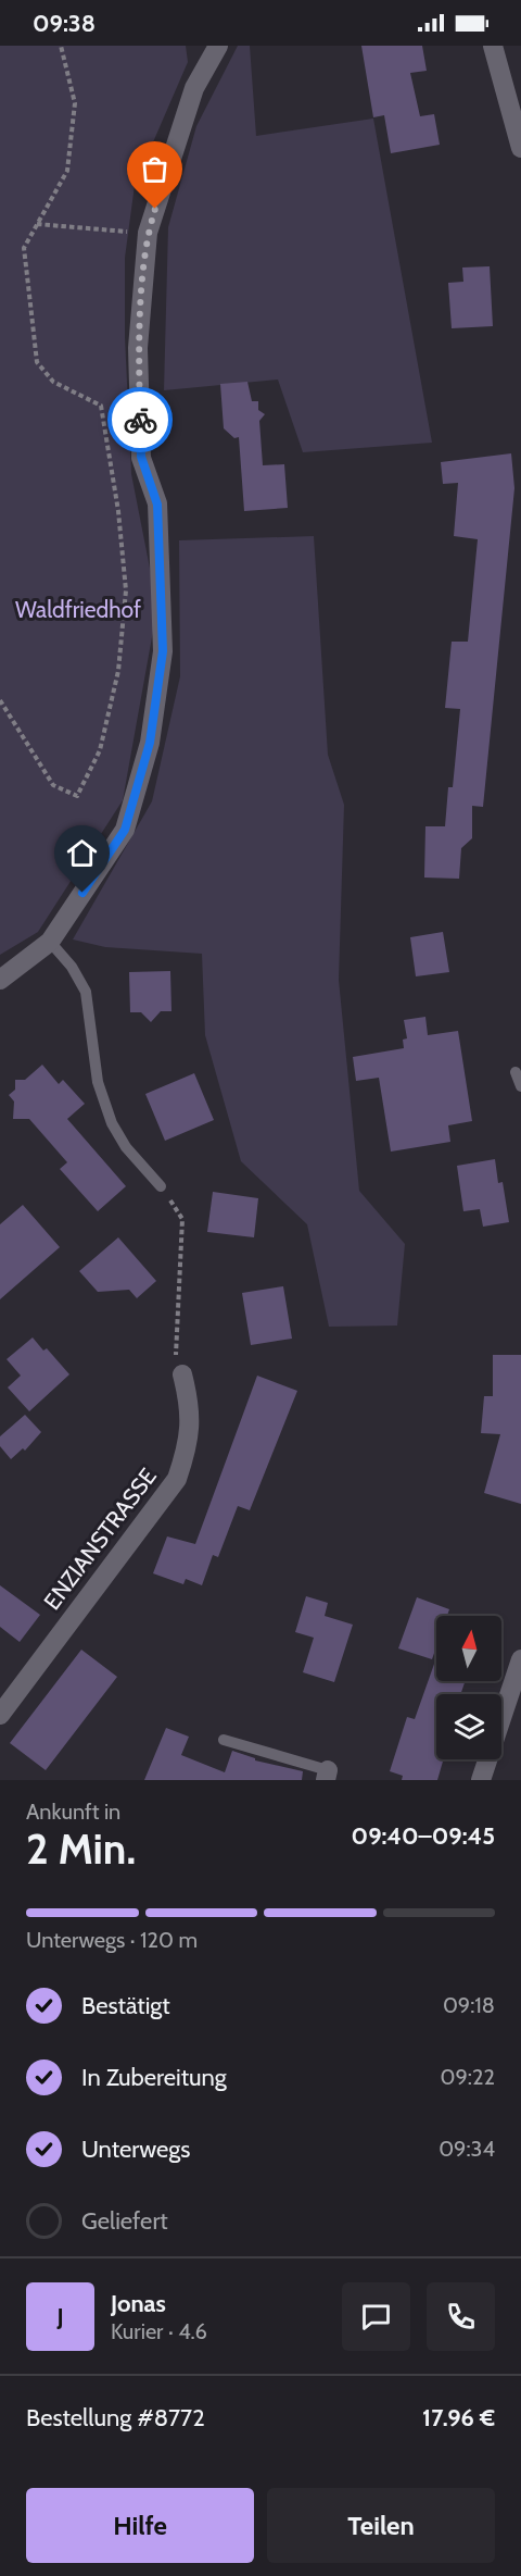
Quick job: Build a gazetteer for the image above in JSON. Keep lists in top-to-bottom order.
{
  "streets": {
    "street": ["ENZIANSTRASSE"]
  },
  "parks": ["Waldfriedhof"],
  "north": "top",
  "page": {
    "status": "09:38",
    "heading": ["2 Min.", "Ankunft in", "09:40–09:45"],
    "panel": [
      "Jonas",
      "Kurier · 4.6",
      "Bestellung #8772",
      "17.96 €"
    ],
    "bar": "Unterwegs · 120 m",
    "list": [
      ["Bestätigt", "09:18"],
      ["In Zubereitung", "09:22"],
      ["Unterwegs", "09:34"],
      "Geliefert"
    ],
    "round": "J",
    "buttons": ["Hilfe", "Teilen"]
  }
}
